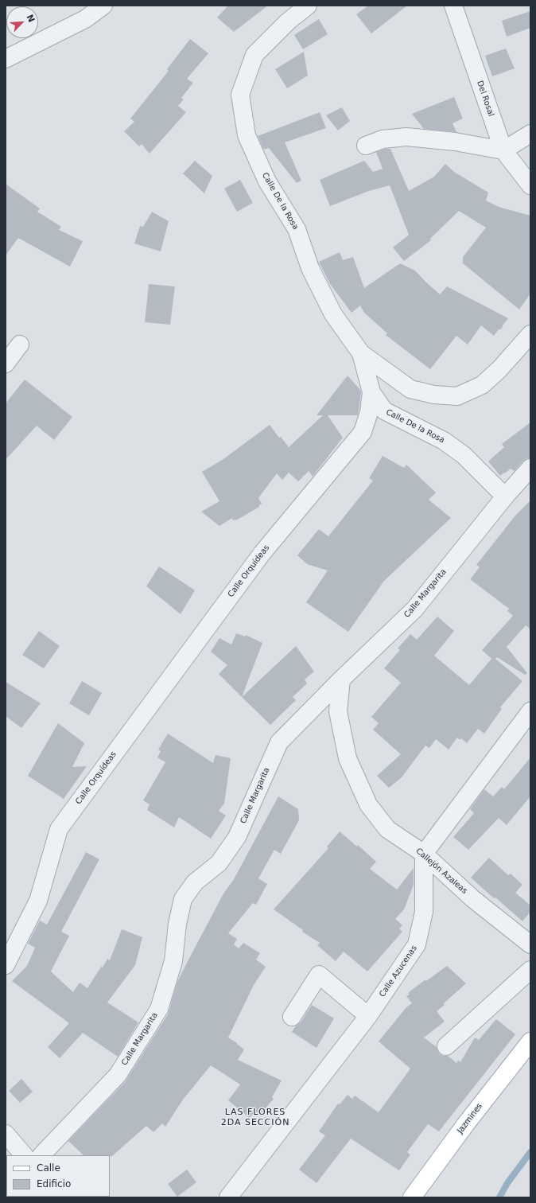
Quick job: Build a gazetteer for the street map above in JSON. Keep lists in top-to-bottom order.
{
  "streets": {
    "main road": ["Jazmines"],
    "street": [
      "Del Rosal",
      "Calle De la Rosa",
      "Calle Orquídeas",
      "Calle Margarita",
      "Callejón Azaleas",
      "Calle Azucenas"
    ]
  },
  "crossings": [
    ["Calle De la Rosa", "Calle Orquídeas"],
    ["Calle De la Rosa", "Calle Margarita"],
    ["Calle Margarita", "Callejón Azaleas"],
    ["Callejón Azaleas", "Calle Azucenas"]
  ],
  "districts": ["LAS FLORES 2DA SECCIÓN"],
  "legend": ["Calle", "Edificio"],
  "north": "top right"
}
